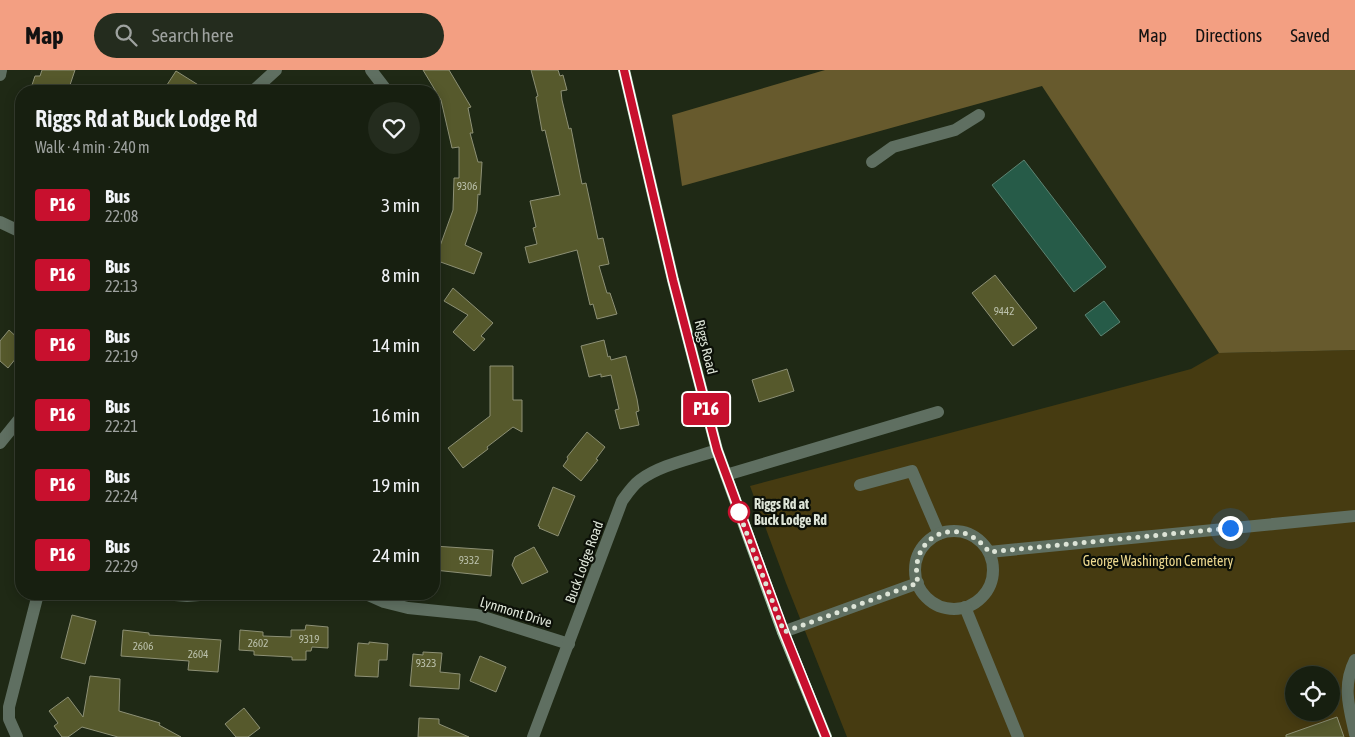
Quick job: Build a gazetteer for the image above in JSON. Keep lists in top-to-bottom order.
{
  "streets": {
    "main road": ["Riggs Road"],
    "street": ["Buck Lodge Road", "Lynmont Drive"]
  },
  "crossings": [
    ["Riggs Road", "Buck Lodge Road"],
    ["Buck Lodge Road", "Lynmont Drive"]
  ],
  "parks": ["George Washington Cemetery"],
  "places": ["Riggs Rd at Buck Lodge Rd"],
  "lines": ["bus line P16"],
  "house_numbers": [
    "9306",
    "9442",
    "9332",
    "9319",
    "2602",
    "2606",
    "2604",
    "9323"
  ],
  "page": {
    "header": "Map",
    "search": "Search here",
    "nav": ["Map", "Directions", "Saved"],
    "on_map": "P16",
    "heading": ["Riggs Rd at Buck Lodge Rd", "Walk · 4 min · 240 m"],
    "list": [
      {
        "mark": "P16",
        "name": "Bus",
        "note": "22:08",
        "value": "3 min"
      },
      {
        "mark": "P16",
        "name": "Bus",
        "note": "22:13",
        "value": "8 min"
      },
      {
        "mark": "P16",
        "name": "Bus",
        "note": "22:19",
        "value": "14 min"
      },
      {
        "mark": "P16",
        "name": "Bus",
        "note": "22:21",
        "value": "16 min"
      },
      {
        "mark": "P16",
        "name": "Bus",
        "note": "22:24",
        "value": "19 min"
      },
      {
        "mark": "P16",
        "name": "Bus",
        "note": "22:29",
        "value": "24 min"
      }
    ]
  }
}
